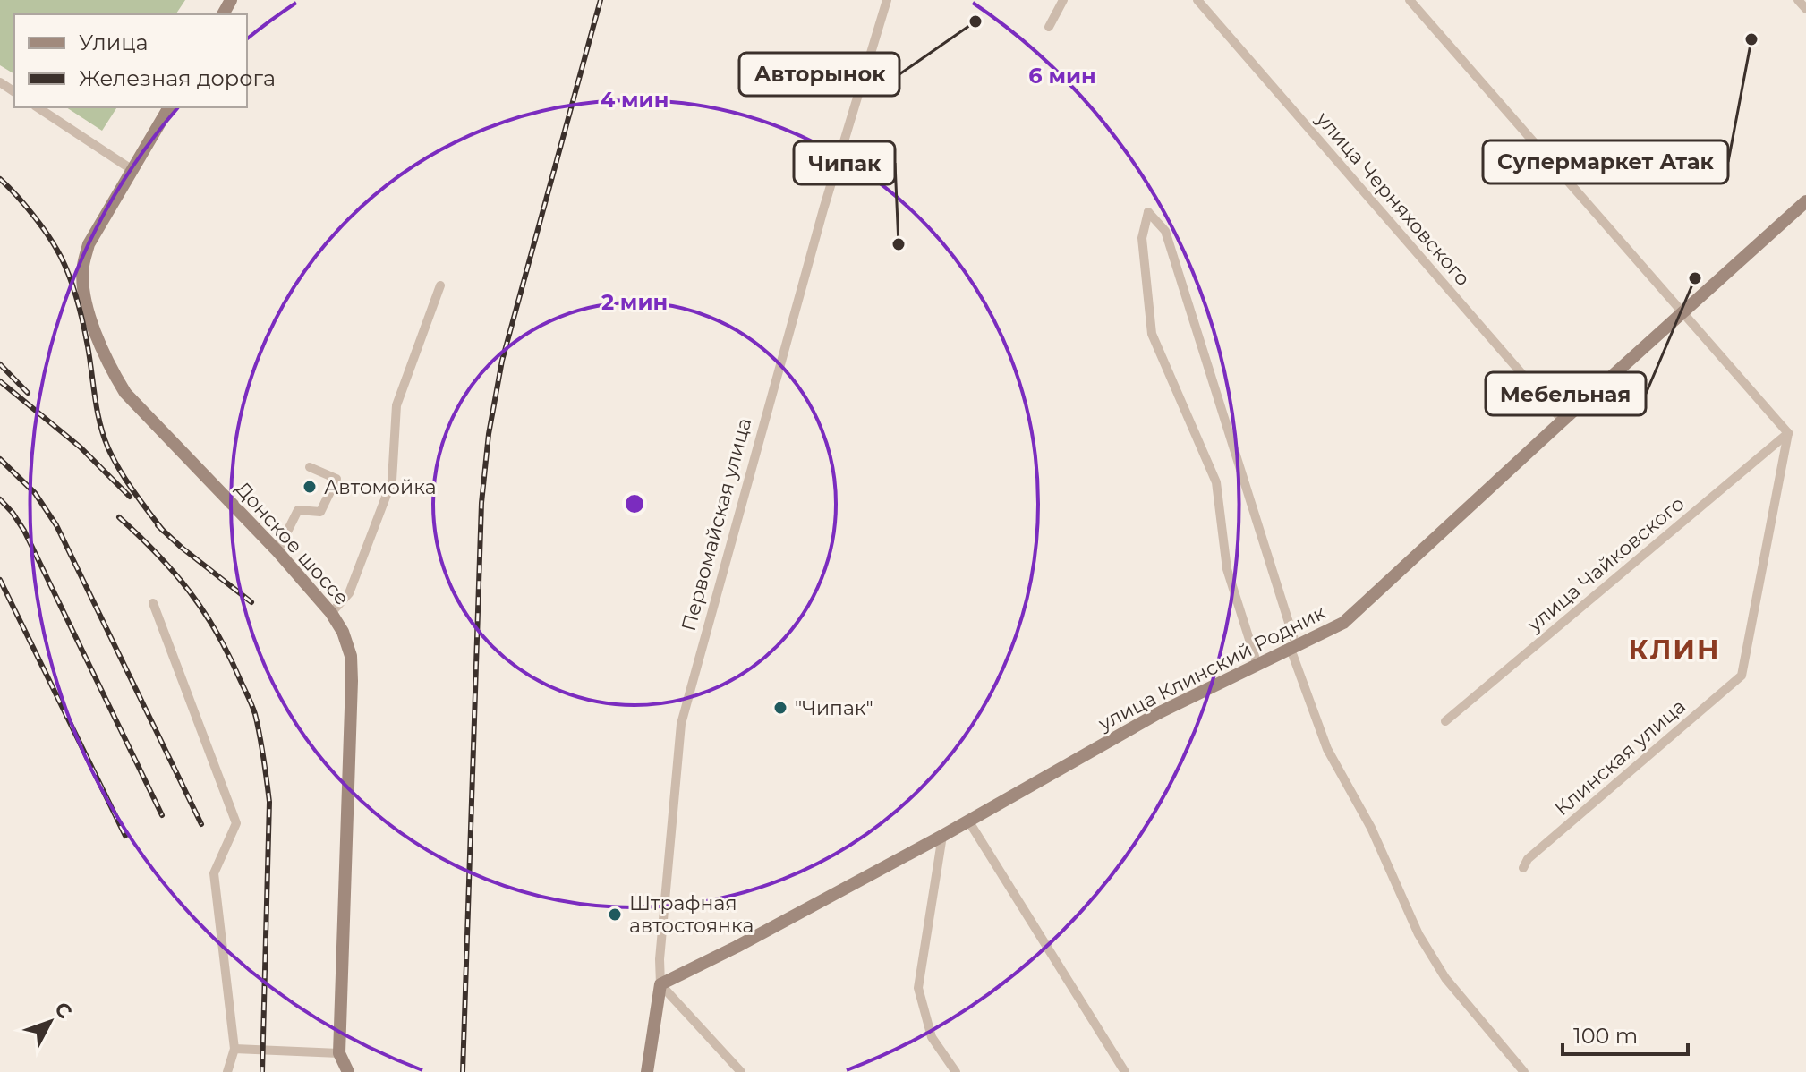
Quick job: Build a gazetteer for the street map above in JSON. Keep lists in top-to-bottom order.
{
  "streets": {
    "main road": ["Первомайская улица", "Донское шоссе", "улица Клинский Родник"],
    "street": ["улица Черняховского", "улица Чайковского", "Клинская улица"]
  },
  "crossings": [
    ["улица Черняховского", "улица Клинский Родник"],
    ["Первомайская улица", "улица Клинский Родник"],
    ["улица Чайковского", "Клинская улица"]
  ],
  "districts": ["КЛИН"],
  "places": [
    "Авторынок",
    "Супермаркет Атак",
    "Чипак",
    "Мебельная",
    "Автомойка",
    "\"Чипак\"",
    "Штрафная автостоянка"
  ],
  "legend": ["Улица", "Железная дорога"],
  "scale_bar": "100 m",
  "north": "top right",
  "rings": ["6 мин", "4 мин", "2 мин"]
}
